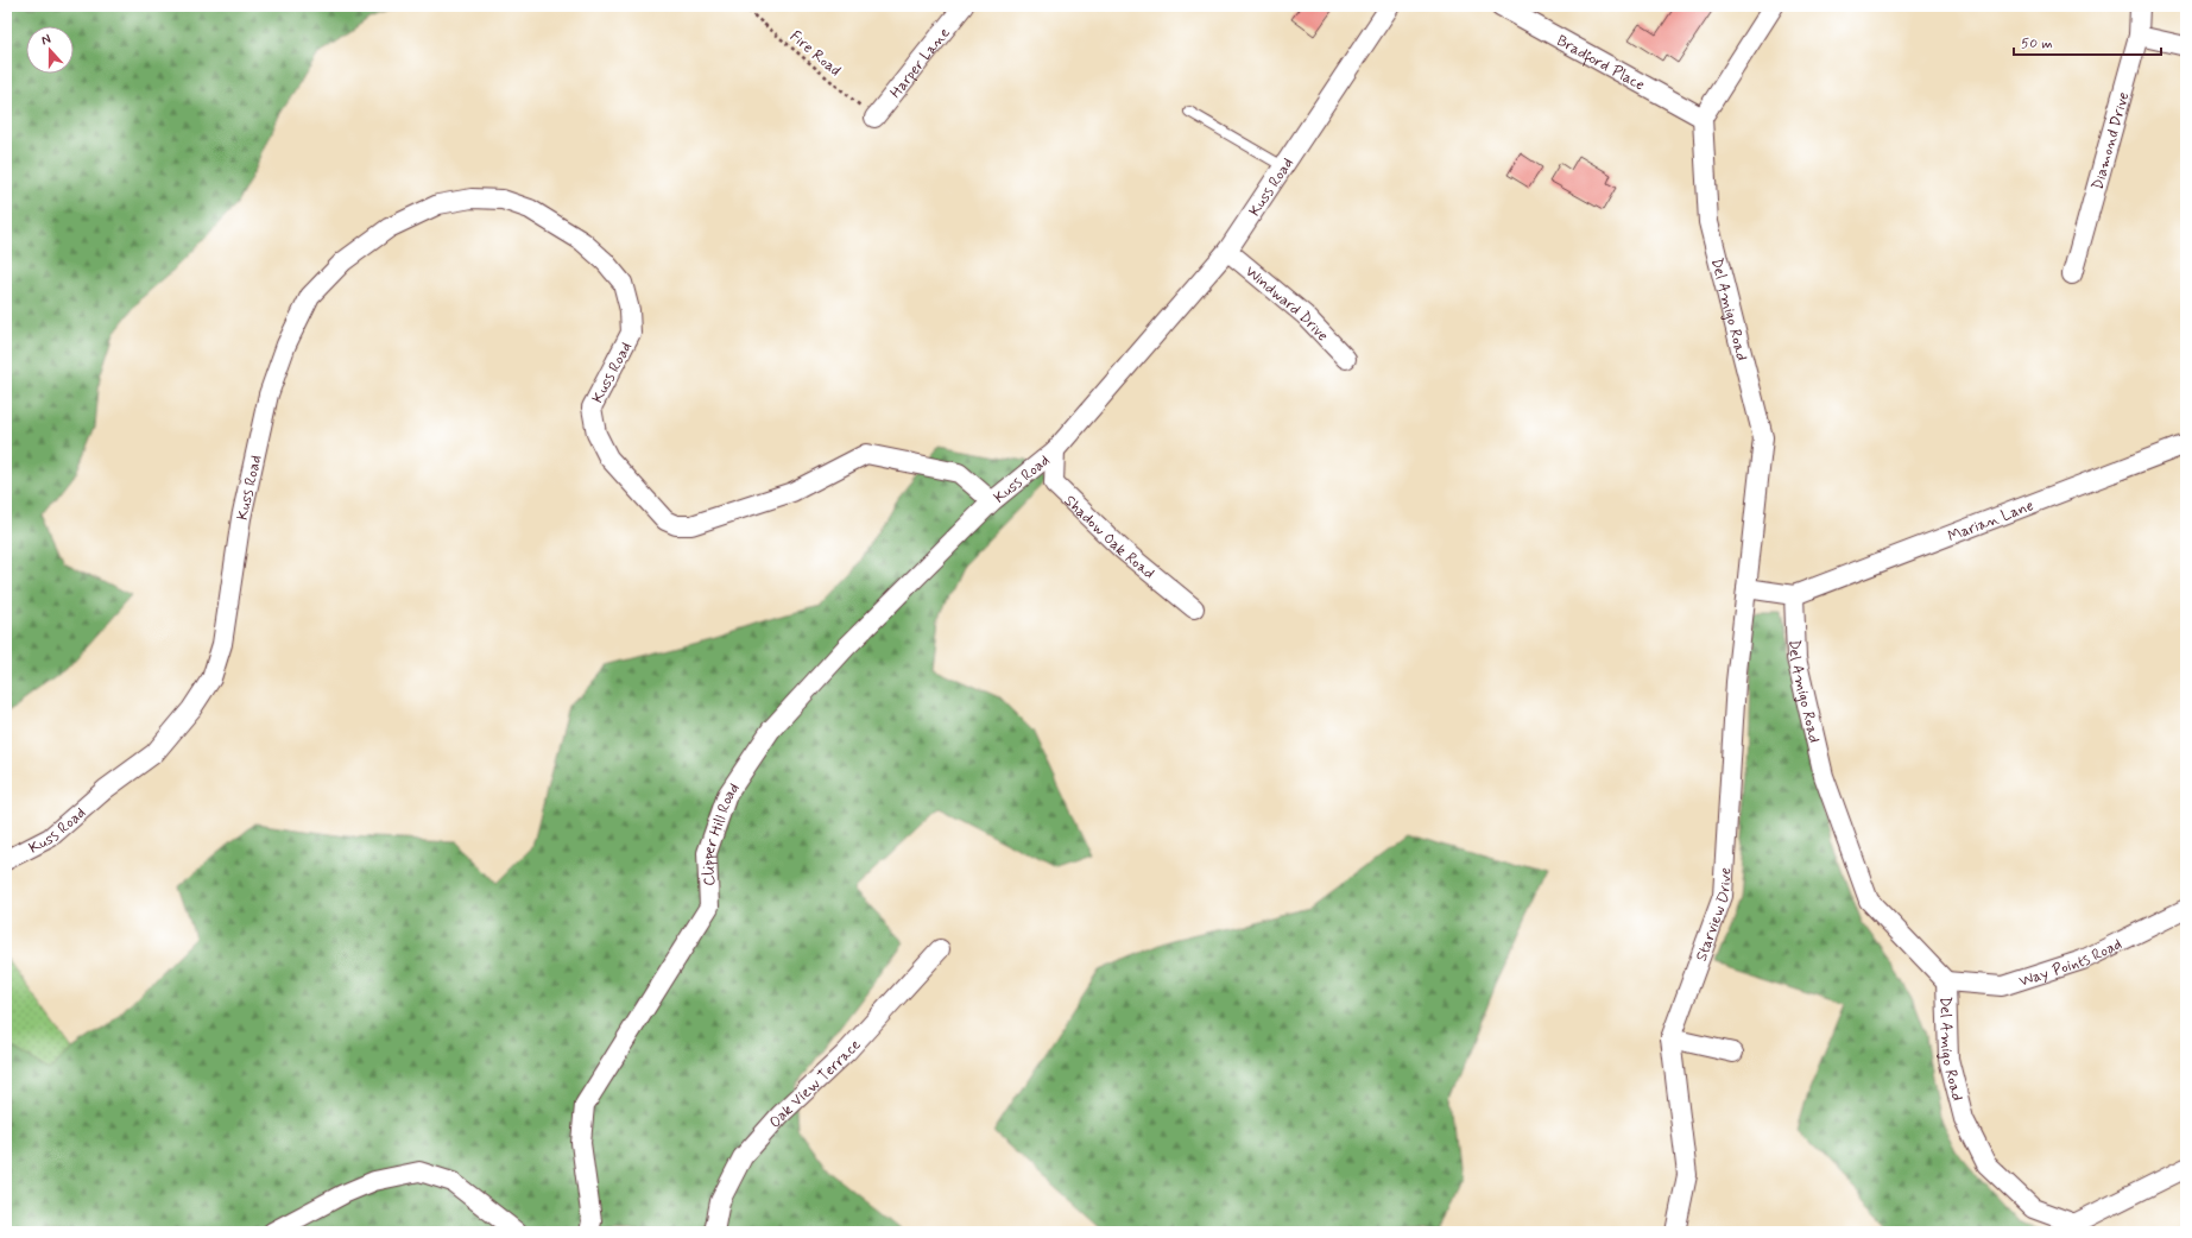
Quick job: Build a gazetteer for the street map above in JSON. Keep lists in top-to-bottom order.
{
  "streets": {
    "street": [
      "Harper Lane",
      "Bradford Place",
      "Diamond Drive",
      "Kuss Road",
      "Windward Drive",
      "Del Amigo Road",
      "Marian Lane",
      "Shadow Oak Road",
      "Clipper Hill Road",
      "Starview Drive",
      "Way Points Road",
      "Oak View Terrace"
    ],
    "path": ["Fire Road"]
  },
  "crossings": [
    ["Fire Road", "Harper Lane"],
    ["Bradford Place", "Del Amigo Road"],
    ["Kuss Road", "Windward Drive"],
    ["Kuss Road", "Shadow Oak Road"],
    ["Kuss Road", "Clipper Hill Road"],
    ["Del Amigo Road", "Marian Lane"],
    ["Del Amigo Road", "Starview Drive"],
    ["Del Amigo Road", "Way Points Road"]
  ],
  "scale_bar": "50 m",
  "north": "top"
}
